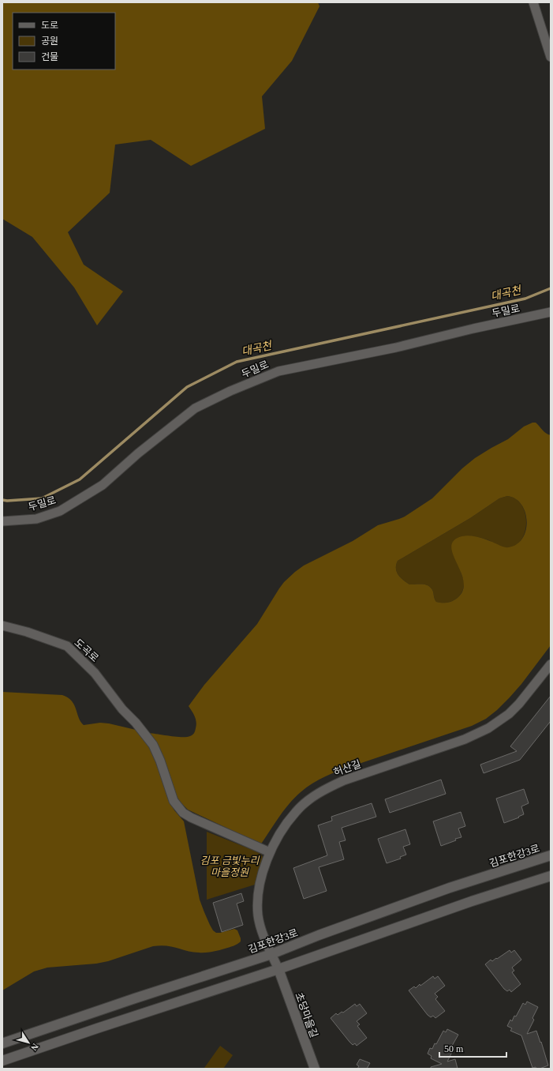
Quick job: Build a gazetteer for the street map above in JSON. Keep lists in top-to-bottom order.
{
  "streets": {
    "street": [
      "두밀로",
      "도곡로",
      "허산길",
      "김포한강3로",
      "초당마을길"
    ]
  },
  "crossings": [
    ["도곡로", "허산길"],
    ["허산길", "김포한강3로"],
    ["허산길", "초당마을길"]
  ],
  "water": ["대곡천"],
  "parks": ["김포 금빛누리 마을정원"],
  "legend": ["도로", "공원", "건물"],
  "scale_bar": "50 m",
  "north": "bottom right"
}
